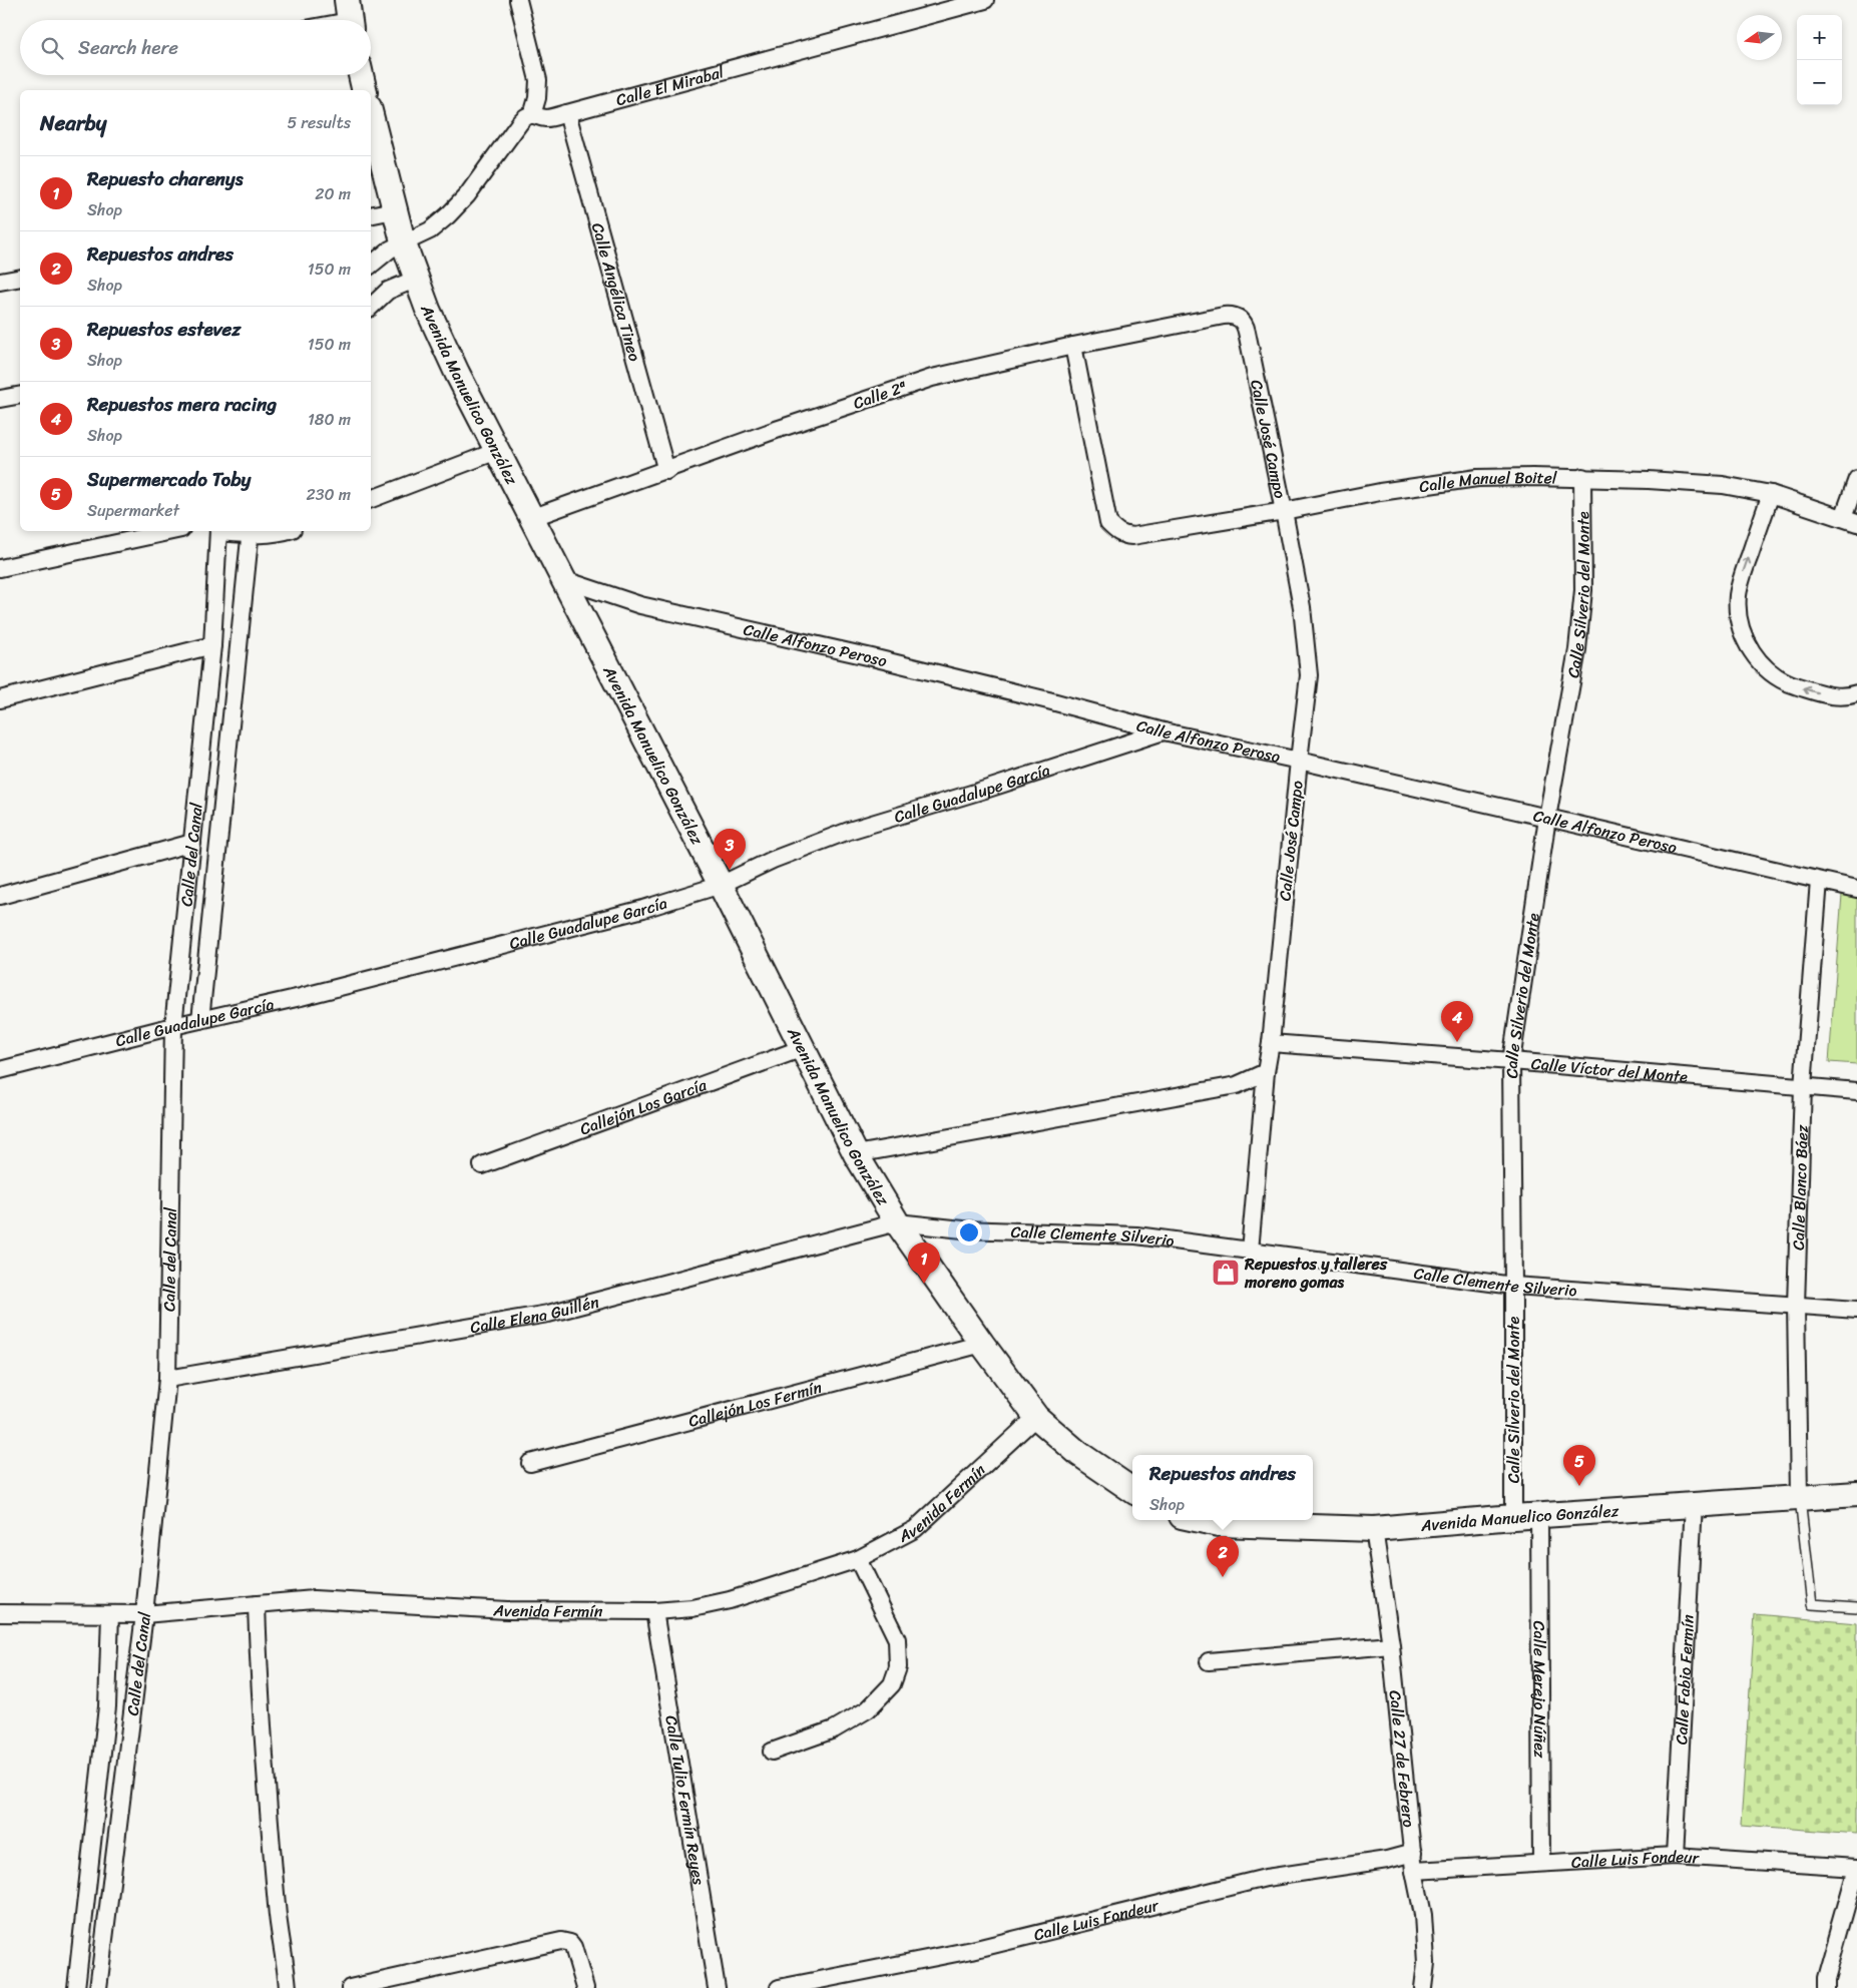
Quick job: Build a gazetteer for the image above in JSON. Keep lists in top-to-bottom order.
{
  "streets": {
    "street": [
      "Calle El Mirabal",
      "Calle Angélica Tineo",
      "Avenida Manuelico González",
      "Calle 2ª",
      "Calle José Campo",
      "Calle Manuel Boitel",
      "Calle Silverio del Monte",
      "Calle Alfonzo Peroso",
      "Calle Guadalupe García",
      "Calle del Canal",
      "Calle Víctor del Monte",
      "Callejón Los García",
      "Calle Blanco Báez",
      "Calle Clemente Silverio",
      "Calle Elena Guillén",
      "Callejón Los Fermín",
      "Avenida Fermín",
      "Calle Fabio Fermín",
      "Calle Merejo Núñez",
      "Calle 27 de Febrero",
      "Calle Tulio Fermín Reyes",
      "Calle Luis Fondeur"
    ]
  },
  "crossings": [
    ["Calle El Mirabal", "Calle Angélica Tineo"],
    ["Calle Angélica Tineo", "Calle 2ª"],
    ["Avenida Manuelico González", "Calle 2ª"],
    ["Avenida Manuelico González", "Calle Silverio del Monte"],
    ["Avenida Manuelico González", "Calle Alfonzo Peroso"],
    ["Avenida Manuelico González", "Calle Guadalupe García"],
    ["Avenida Manuelico González", "Callejón Los García"],
    ["Avenida Manuelico González", "Calle Blanco Báez"],
    ["Avenida Manuelico González", "Calle Clemente Silverio"],
    ["Avenida Manuelico González", "Calle Elena Guillén"],
    ["Avenida Manuelico González", "Callejón Los Fermín"],
    ["Avenida Manuelico González", "Avenida Fermín"],
    ["Avenida Manuelico González", "Calle Fabio Fermín"],
    ["Avenida Manuelico González", "Calle Merejo Núñez"],
    ["Avenida Manuelico González", "Calle 27 de Febrero"],
    ["Calle 2ª", "Calle José Campo"],
    ["Calle 2ª", "Calle Manuel Boitel"],
    ["Calle José Campo", "Calle Manuel Boitel"],
    ["Calle José Campo", "Calle Alfonzo Peroso"],
    ["Calle José Campo", "Calle Víctor del Monte"],
    ["Calle José Campo", "Calle Clemente Silverio"],
    ["Calle Manuel Boitel", "Calle Silverio del Monte"],
    ["Calle Silverio del Monte", "Calle Alfonzo Peroso"],
    ["Calle Silverio del Monte", "Calle Víctor del Monte"],
    ["Calle Silverio del Monte", "Calle Clemente Silverio"],
    ["Calle Alfonzo Peroso", "Calle Guadalupe García"],
    ["Calle Alfonzo Peroso", "Calle Blanco Báez"],
    ["Calle Guadalupe García", "Calle del Canal"],
    ["Calle del Canal", "Calle Elena Guillén"],
    ["Calle del Canal", "Avenida Fermín"],
    ["Calle Víctor del Monte", "Calle Blanco Báez"],
    ["Calle Blanco Báez", "Calle Clemente Silverio"],
    ["Calle Clemente Silverio", "Calle Elena Guillén"],
    ["Avenida Fermín", "Calle Tulio Fermín Reyes"],
    ["Calle Fabio Fermín", "Calle Luis Fondeur"],
    ["Calle Merejo Núñez", "Calle Luis Fondeur"],
    ["Calle 27 de Febrero", "Calle Luis Fondeur"]
  ],
  "places": {
    "shop": ["Repuestos y talleres moreno gomas"]
  },
  "north": "left",
  "page": {
    "map_buttons": ["+", "−"],
    "search": "Search here",
    "heading": ["Nearby", "5 results"],
    "list": [
      {
        "mark": "1",
        "name": "Repuesto charenys",
        "note": "Shop",
        "value": "20 m"
      },
      {
        "mark": "2",
        "name": "Repuestos andres",
        "note": "Shop",
        "value": "150 m"
      },
      {
        "mark": "3",
        "name": "Repuestos estevez",
        "note": "Shop",
        "value": "150 m"
      },
      {
        "mark": "4",
        "name": "Repuestos mera racing",
        "note": "Shop",
        "value": "180 m"
      },
      {
        "mark": "5",
        "name": "Supermercado Toby",
        "note": "Supermarket",
        "value": "230 m"
      }
    ],
    "pins": [
      "3",
      "4",
      "1",
      "5",
      "2"
    ],
    "popup": ["Repuestos andres", "Shop"]
  }
}
